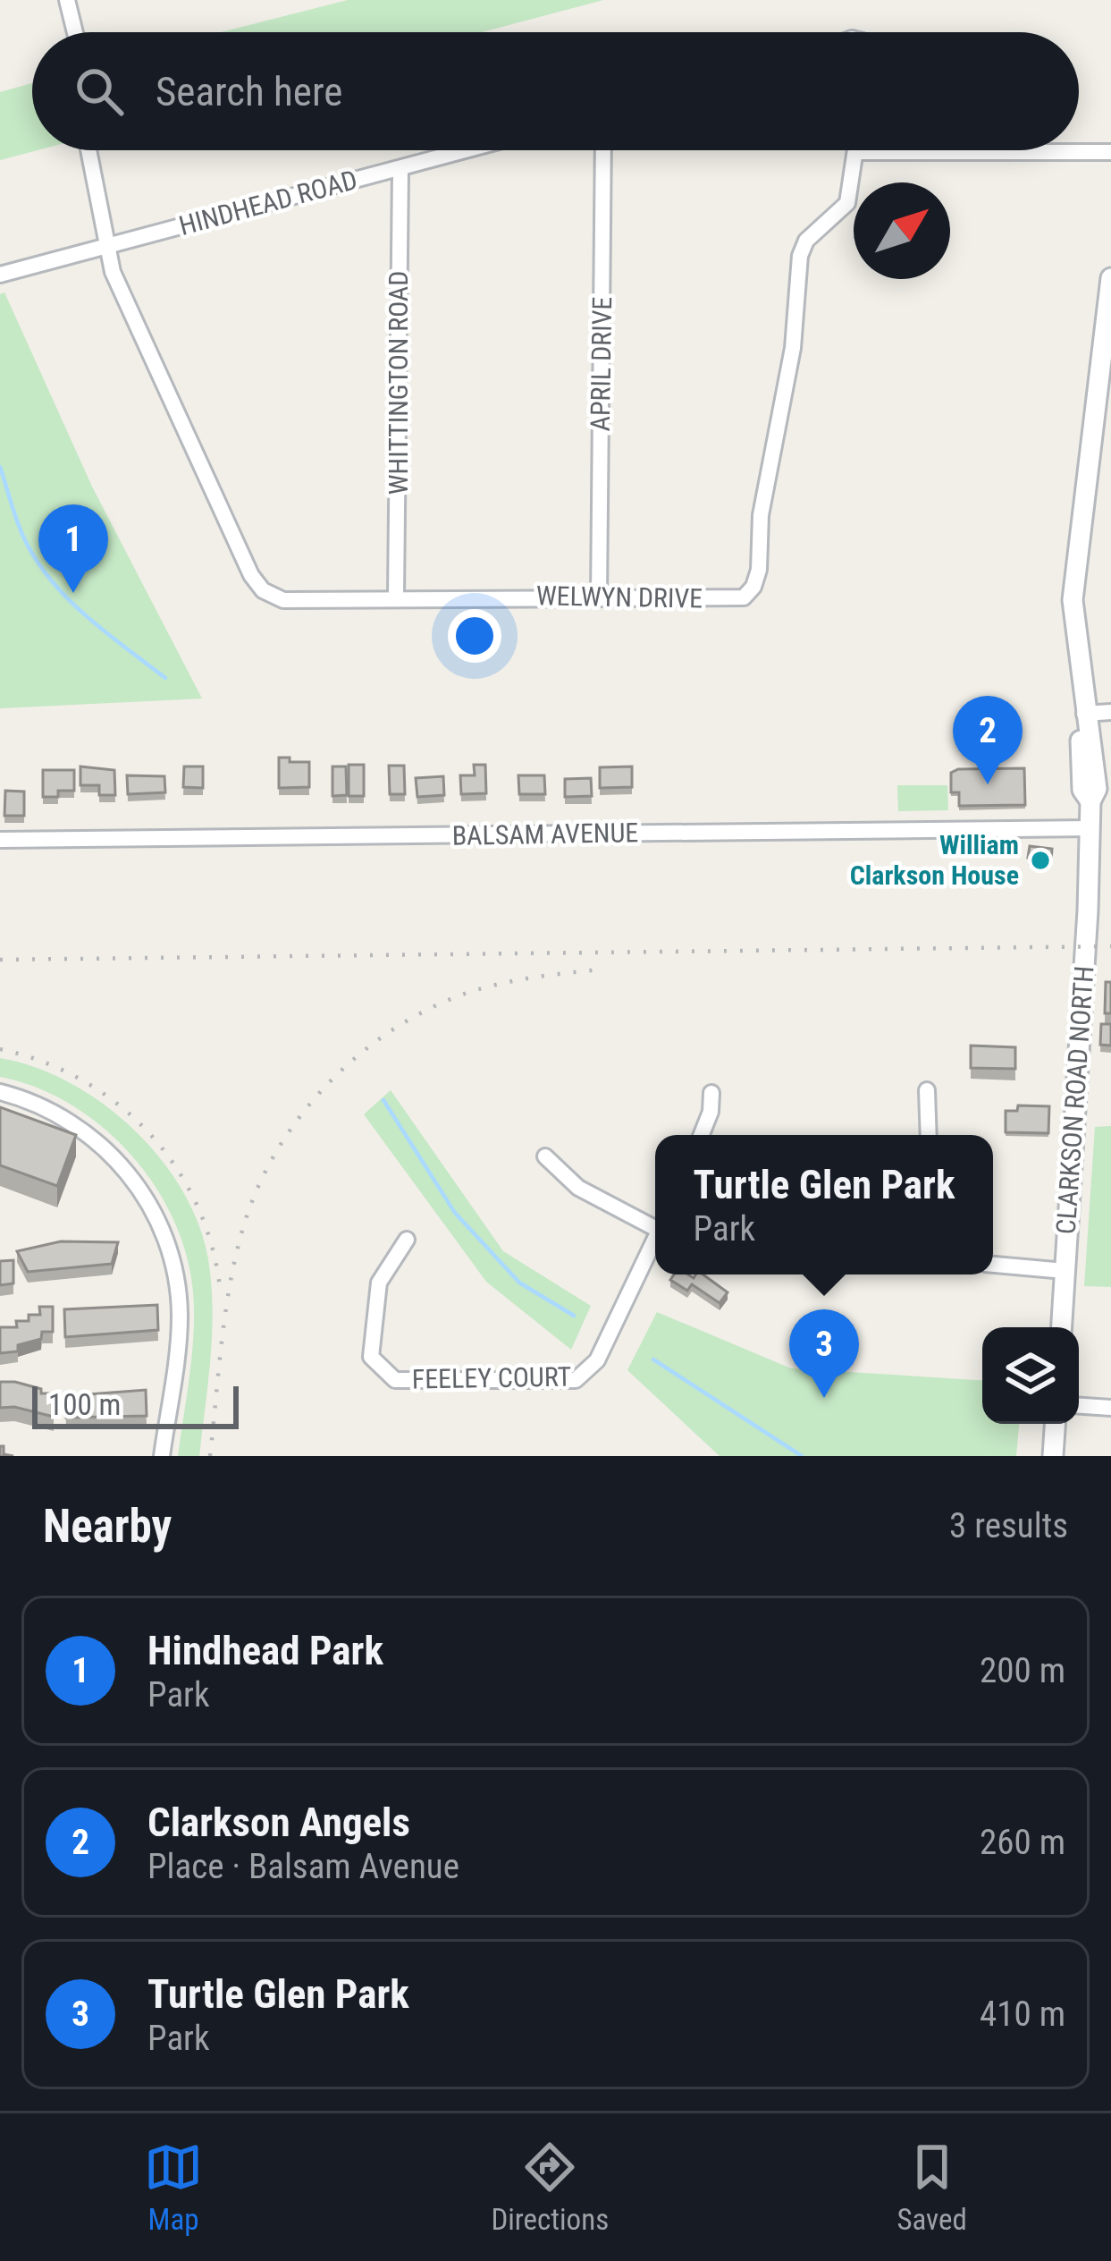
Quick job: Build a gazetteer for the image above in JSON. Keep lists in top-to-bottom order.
{
  "streets": {
    "street": [
      "HINDHEAD ROAD",
      "APRIL DRIVE",
      "WHITTINGTON ROAD",
      "WELWYN DRIVE",
      "BALSAM AVENUE",
      "CLARKSON ROAD NORTH",
      "FEELEY COURT"
    ]
  },
  "crossings": [
    ["HINDHEAD ROAD", "WHITTINGTON ROAD"],
    ["HINDHEAD ROAD", "WELWYN DRIVE"],
    ["APRIL DRIVE", "WELWYN DRIVE"],
    ["WHITTINGTON ROAD", "WELWYN DRIVE"],
    ["BALSAM AVENUE", "CLARKSON ROAD NORTH"]
  ],
  "places": ["William Clarkson House"],
  "scale_bar": "100 m",
  "north": "top right",
  "page": {
    "search": "Search here",
    "pins": ["1", "2", "3"],
    "popup": ["Turtle Glen Park", "Park"],
    "scale": "100 m",
    "heading": ["Nearby", "3 results"],
    "list": [
      {
        "mark": "1",
        "name": "Hindhead Park",
        "note": "Park",
        "value": "200 m"
      },
      {
        "mark": "2",
        "name": "Clarkson Angels",
        "note": "Place · Balsam Avenue",
        "value": "260 m"
      },
      {
        "mark": "3",
        "name": "Turtle Glen Park",
        "note": "Park",
        "value": "410 m"
      }
    ],
    "nav": ["Map", "Directions", "Saved"]
  }
}
